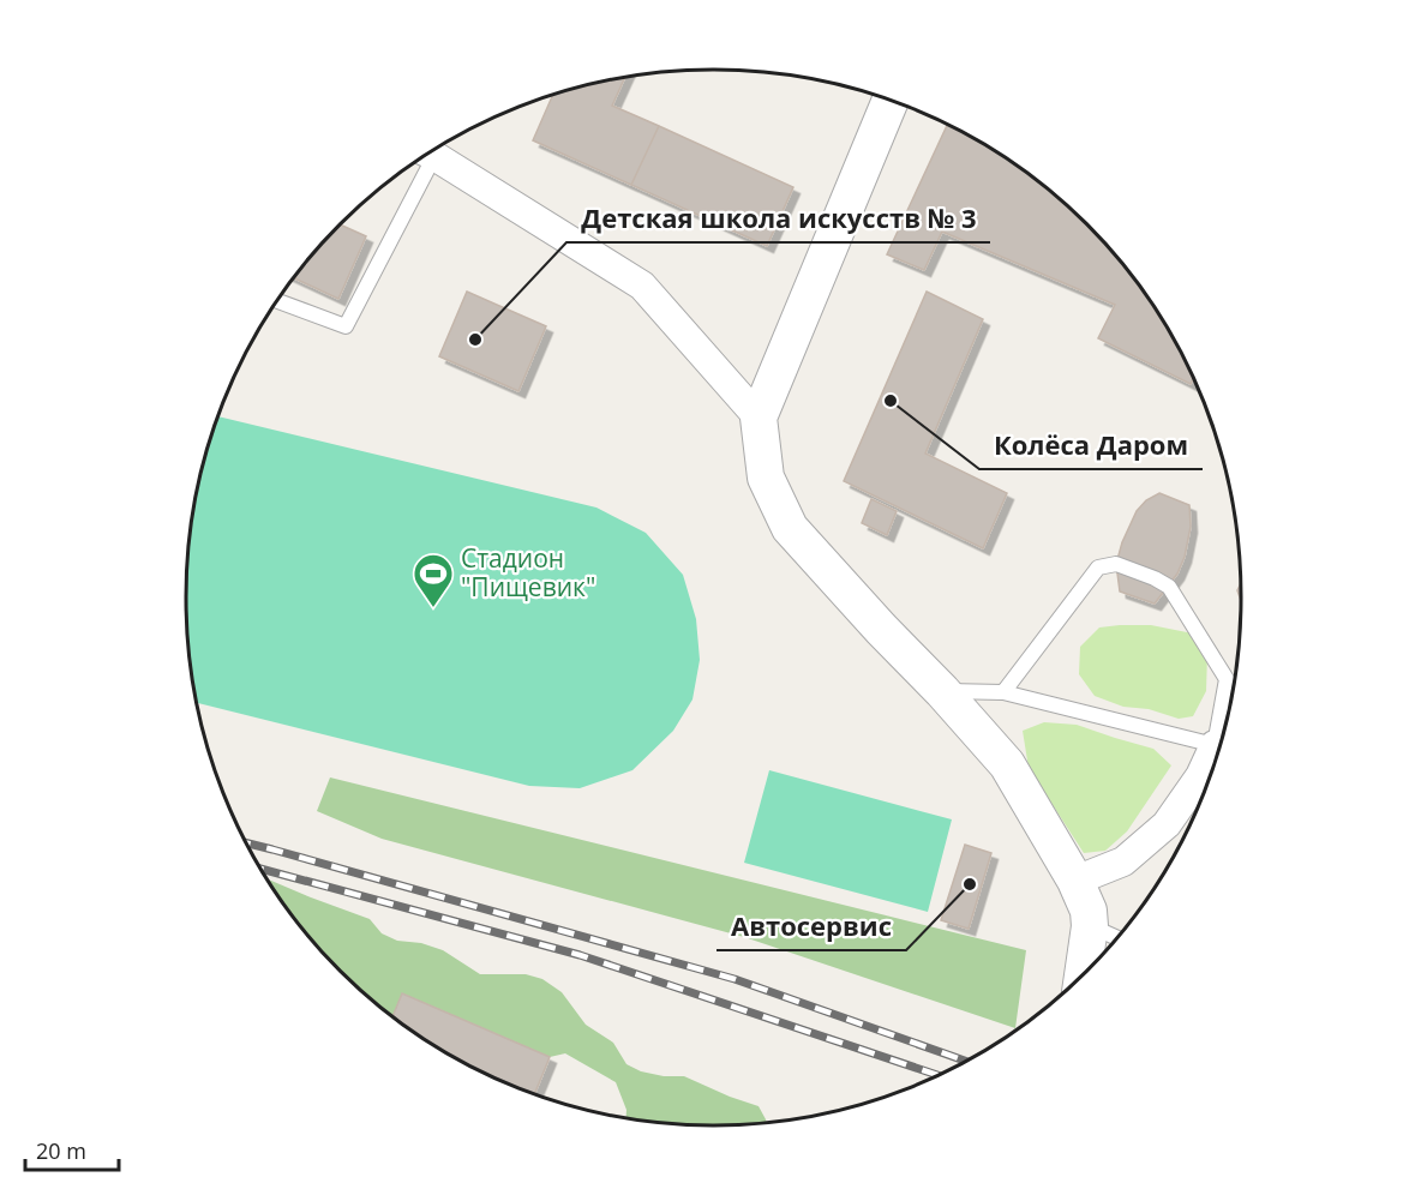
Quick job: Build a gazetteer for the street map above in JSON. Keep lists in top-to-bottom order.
{
  "places": {
    "other": ["Детская школа искусств № 3", "Колёса Даром", "Автосервис"],
    "sports": ["Стадион \"Пищевик\""]
  },
  "scale_bar": "20 m"
}
